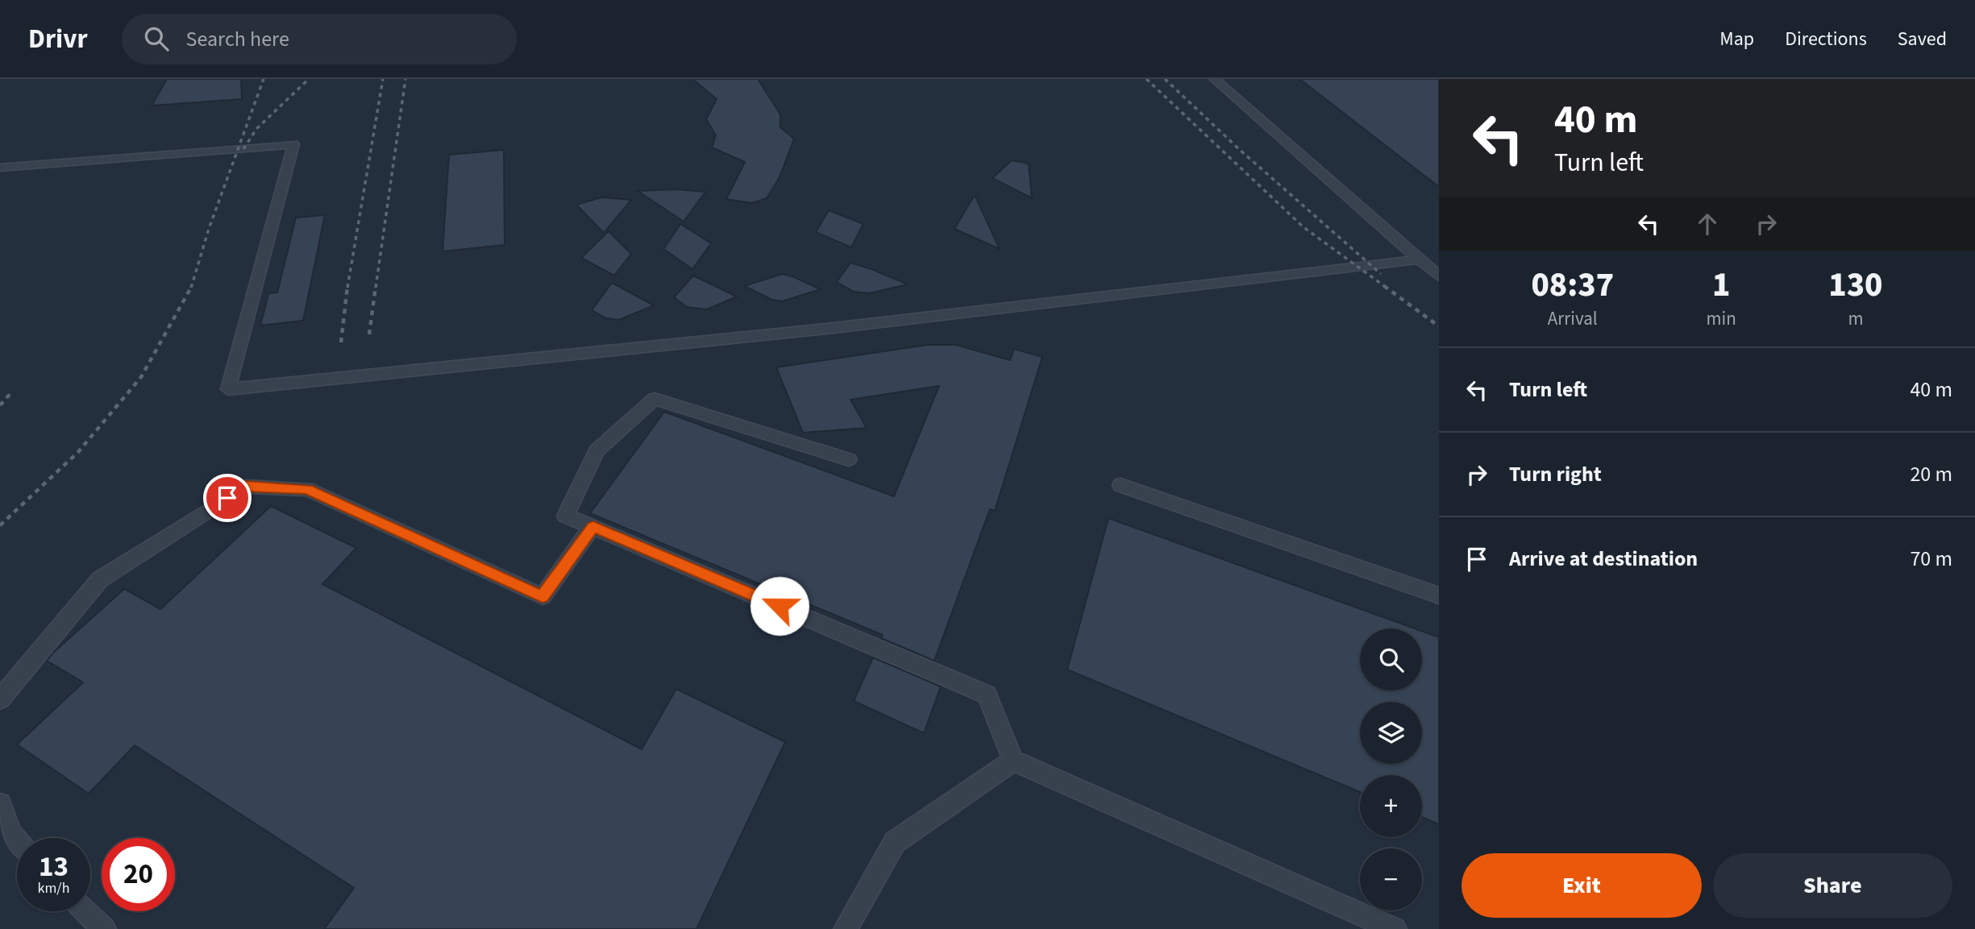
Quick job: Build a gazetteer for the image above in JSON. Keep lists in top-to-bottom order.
{
  "page": {
    "header": "Drivr",
    "search": "Search here",
    "nav": ["Map", "Directions", "Saved"],
    "turn": ["40 m", "Turn left"],
    "eta": [
      "08:37",
      "Arrival",
      "1",
      "min",
      "130",
      "m"
    ],
    "list": [
      {
        "name": "Turn left",
        "value": "40 m"
      },
      {
        "name": "Turn right",
        "value": "20 m"
      },
      {
        "name": "Arrive at destination",
        "value": "70 m"
      }
    ],
    "map_buttons": ["+", "−"],
    "speed": "13 km/h",
    "limit": "20",
    "buttons": ["Exit", "Share"]
  }
}
